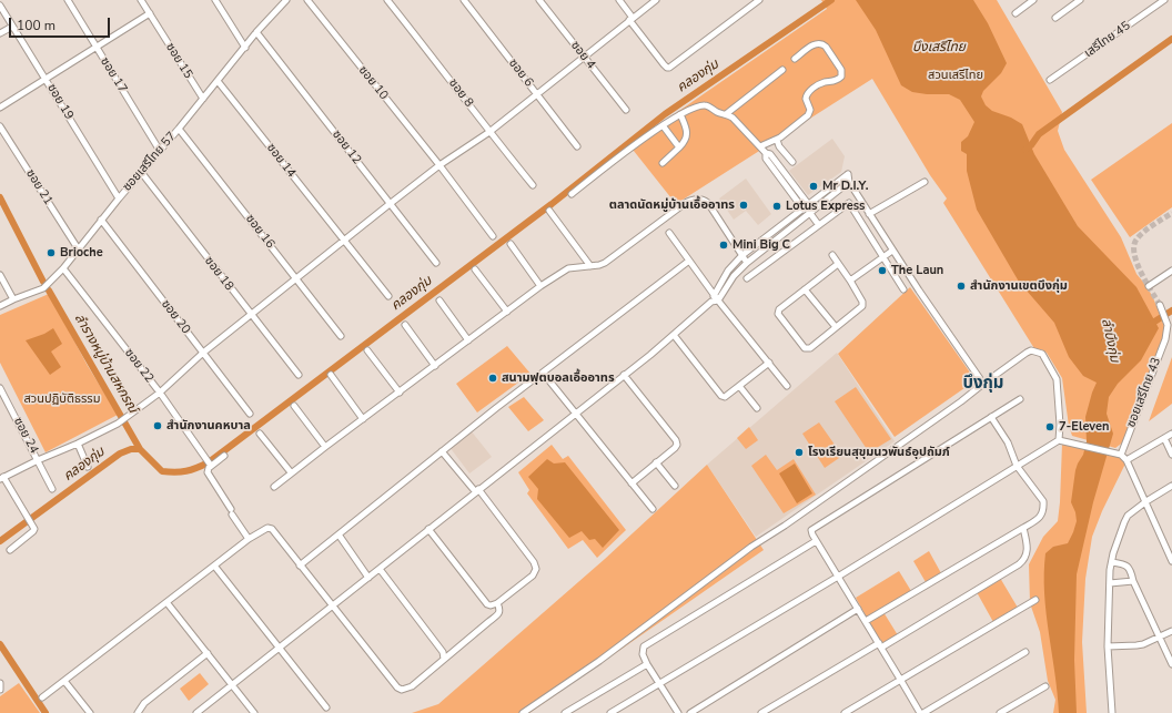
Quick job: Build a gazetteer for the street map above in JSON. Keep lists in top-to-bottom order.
{
  "streets": {
    "street": [
      "เสรีไทย 45",
      "ซอย 4",
      "ซอย 15",
      "ซอย 6",
      "ซอย 17",
      "ซอย 10",
      "ซอย 8",
      "ซอย 19",
      "ซอย 12",
      "ซอย 14",
      "ซอยเสรีไทย 57",
      "ซอย 21",
      "ซอย 16",
      "ซอย 18",
      "ซอย 20",
      "ซอย 22",
      "ซอยเสรีไทย 43",
      "ซอย 24"
    ]
  },
  "crossings": [
    ["ซอย 15", "ซอยเสรีไทย 57"],
    ["ซอย 17", "ซอยเสรีไทย 57"],
    ["ซอย 19", "ซอยเสรีไทย 57"],
    ["ซอย 12", "ซอยเสรีไทย 57"],
    ["ซอย 14", "ซอยเสรีไทย 57"],
    ["ซอยเสรีไทย 57", "ซอย 21"],
    ["ซอยเสรีไทย 57", "ซอย 16"],
    ["ซอยเสรีไทย 57", "ซอย 18"],
    ["ซอยเสรีไทย 57", "ซอย 20"],
    ["ซอยเสรีไทย 57", "ซอย 22"]
  ],
  "districts": ["บึงกุ่ม"],
  "water": [
    "บึงเสรีไทย",
    "คลองกุ่ม",
    "ลำบึงกุ่ม",
    "ลำรางหมู่บ้านสหกรณ์"
  ],
  "parks": ["สวนเสรีไทย", "สวนปฏิบัติธรรม"],
  "places": [
    "Mr D.I.Y.",
    "ตลาดนัดหมู่บ้านเอื้ออาทร",
    "Lotus Express",
    "Mini Big C",
    "Brioche",
    "The Laun",
    "สำนักงานเขตบึงกุ่ม",
    "สนามฟุตบอลเอื้ออาทร",
    "สำนักงานคหบาล",
    "7-Eleven",
    "โรงเรียนสุขุมนวพันธ์อุปถัมภ์"
  ],
  "scale_bar": "100 m"
}
